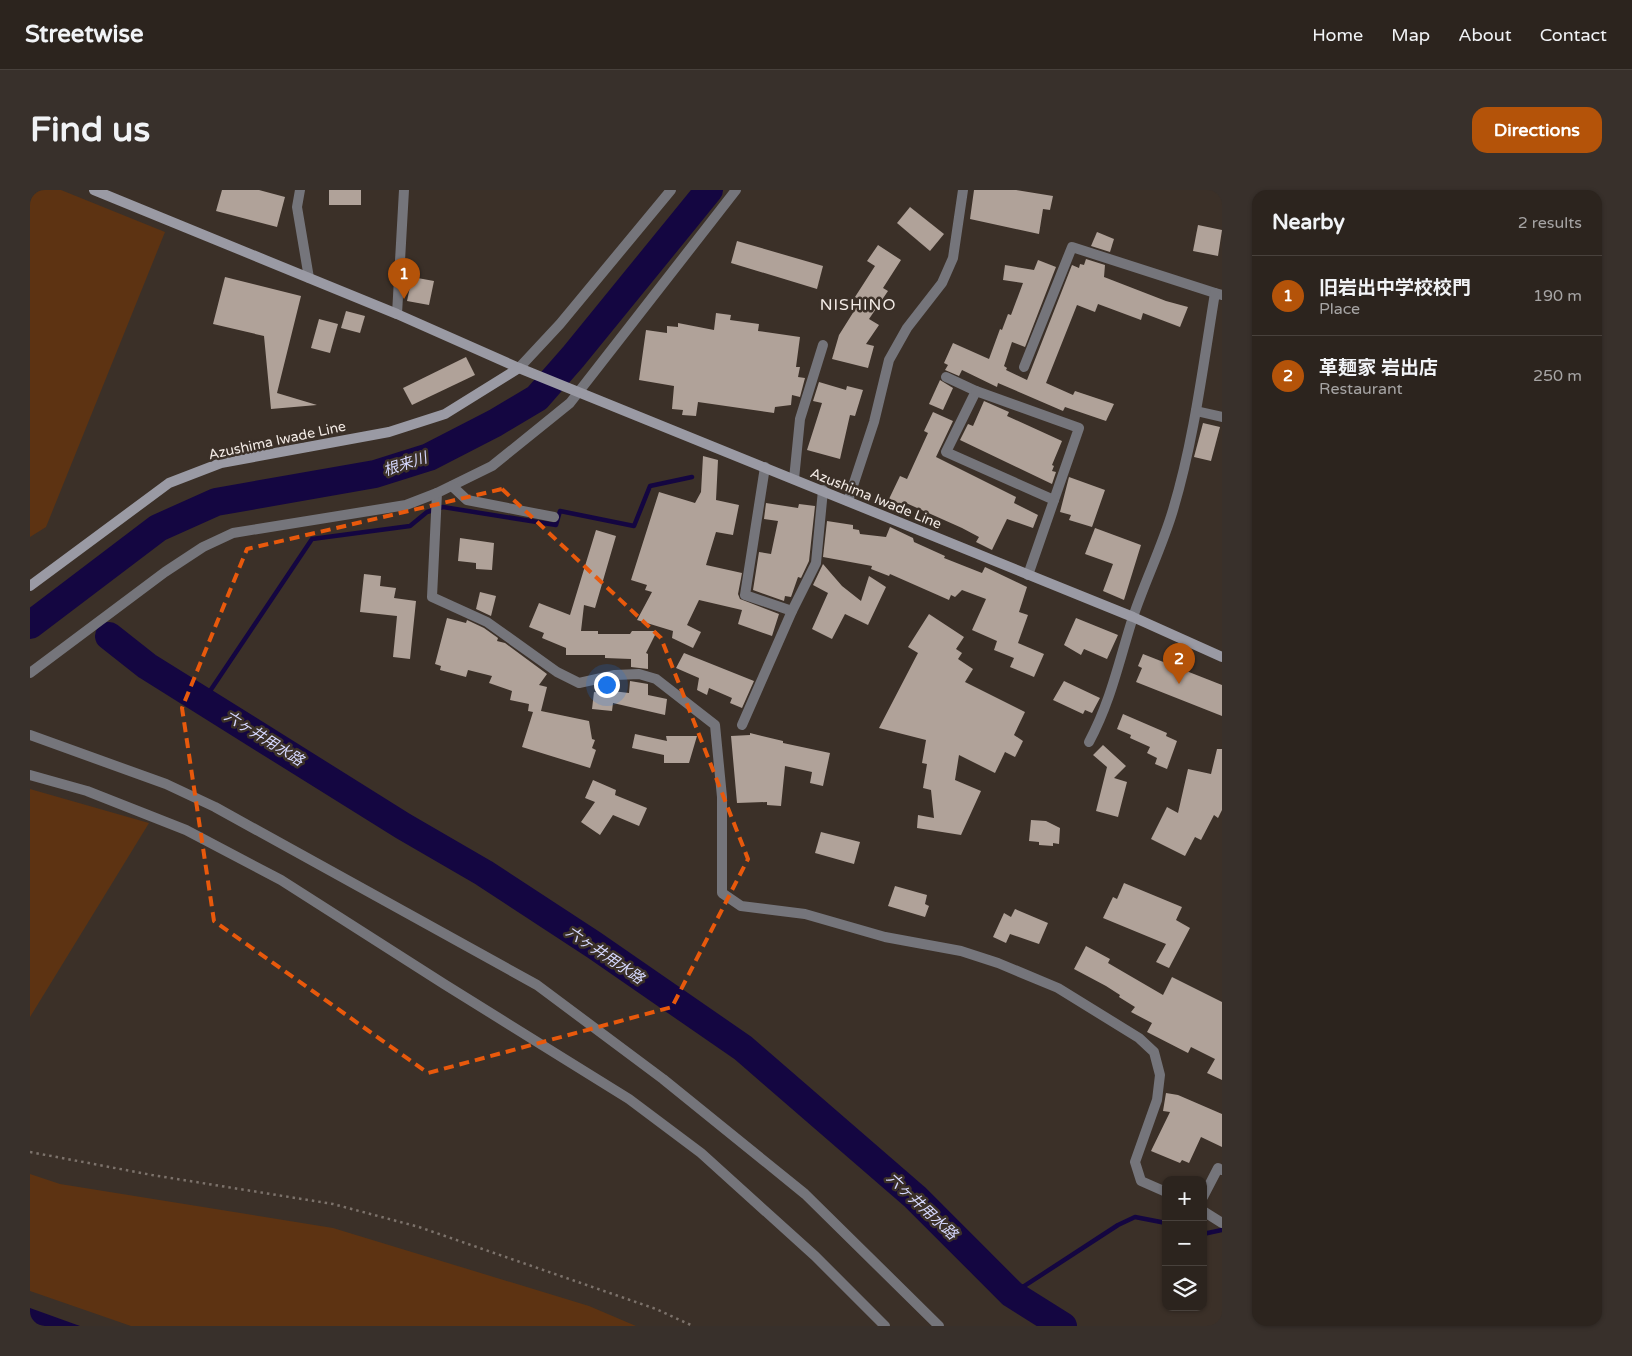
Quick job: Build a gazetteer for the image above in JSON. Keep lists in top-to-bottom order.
{
  "streets": {
    "main road": ["Azushima Iwade Line"]
  },
  "districts": ["NISHINO"],
  "water": ["根来川", "六ヶ井用水路"],
  "page": {
    "header": "Streetwise",
    "nav": [
      "Home",
      "Map",
      "About",
      "Contact"
    ],
    "buttons": "Directions",
    "title": "Find us",
    "heading": ["Nearby", "2 results"],
    "list": [
      {
        "mark": "1",
        "name": "旧岩出中学校校門",
        "note": "Place",
        "value": "190 m"
      },
      {
        "mark": "2",
        "name": "革麺家 岩出店",
        "note": "Restaurant",
        "value": "250 m"
      }
    ],
    "pins": ["1", "2"],
    "map_buttons": ["+", "−"]
  }
}
